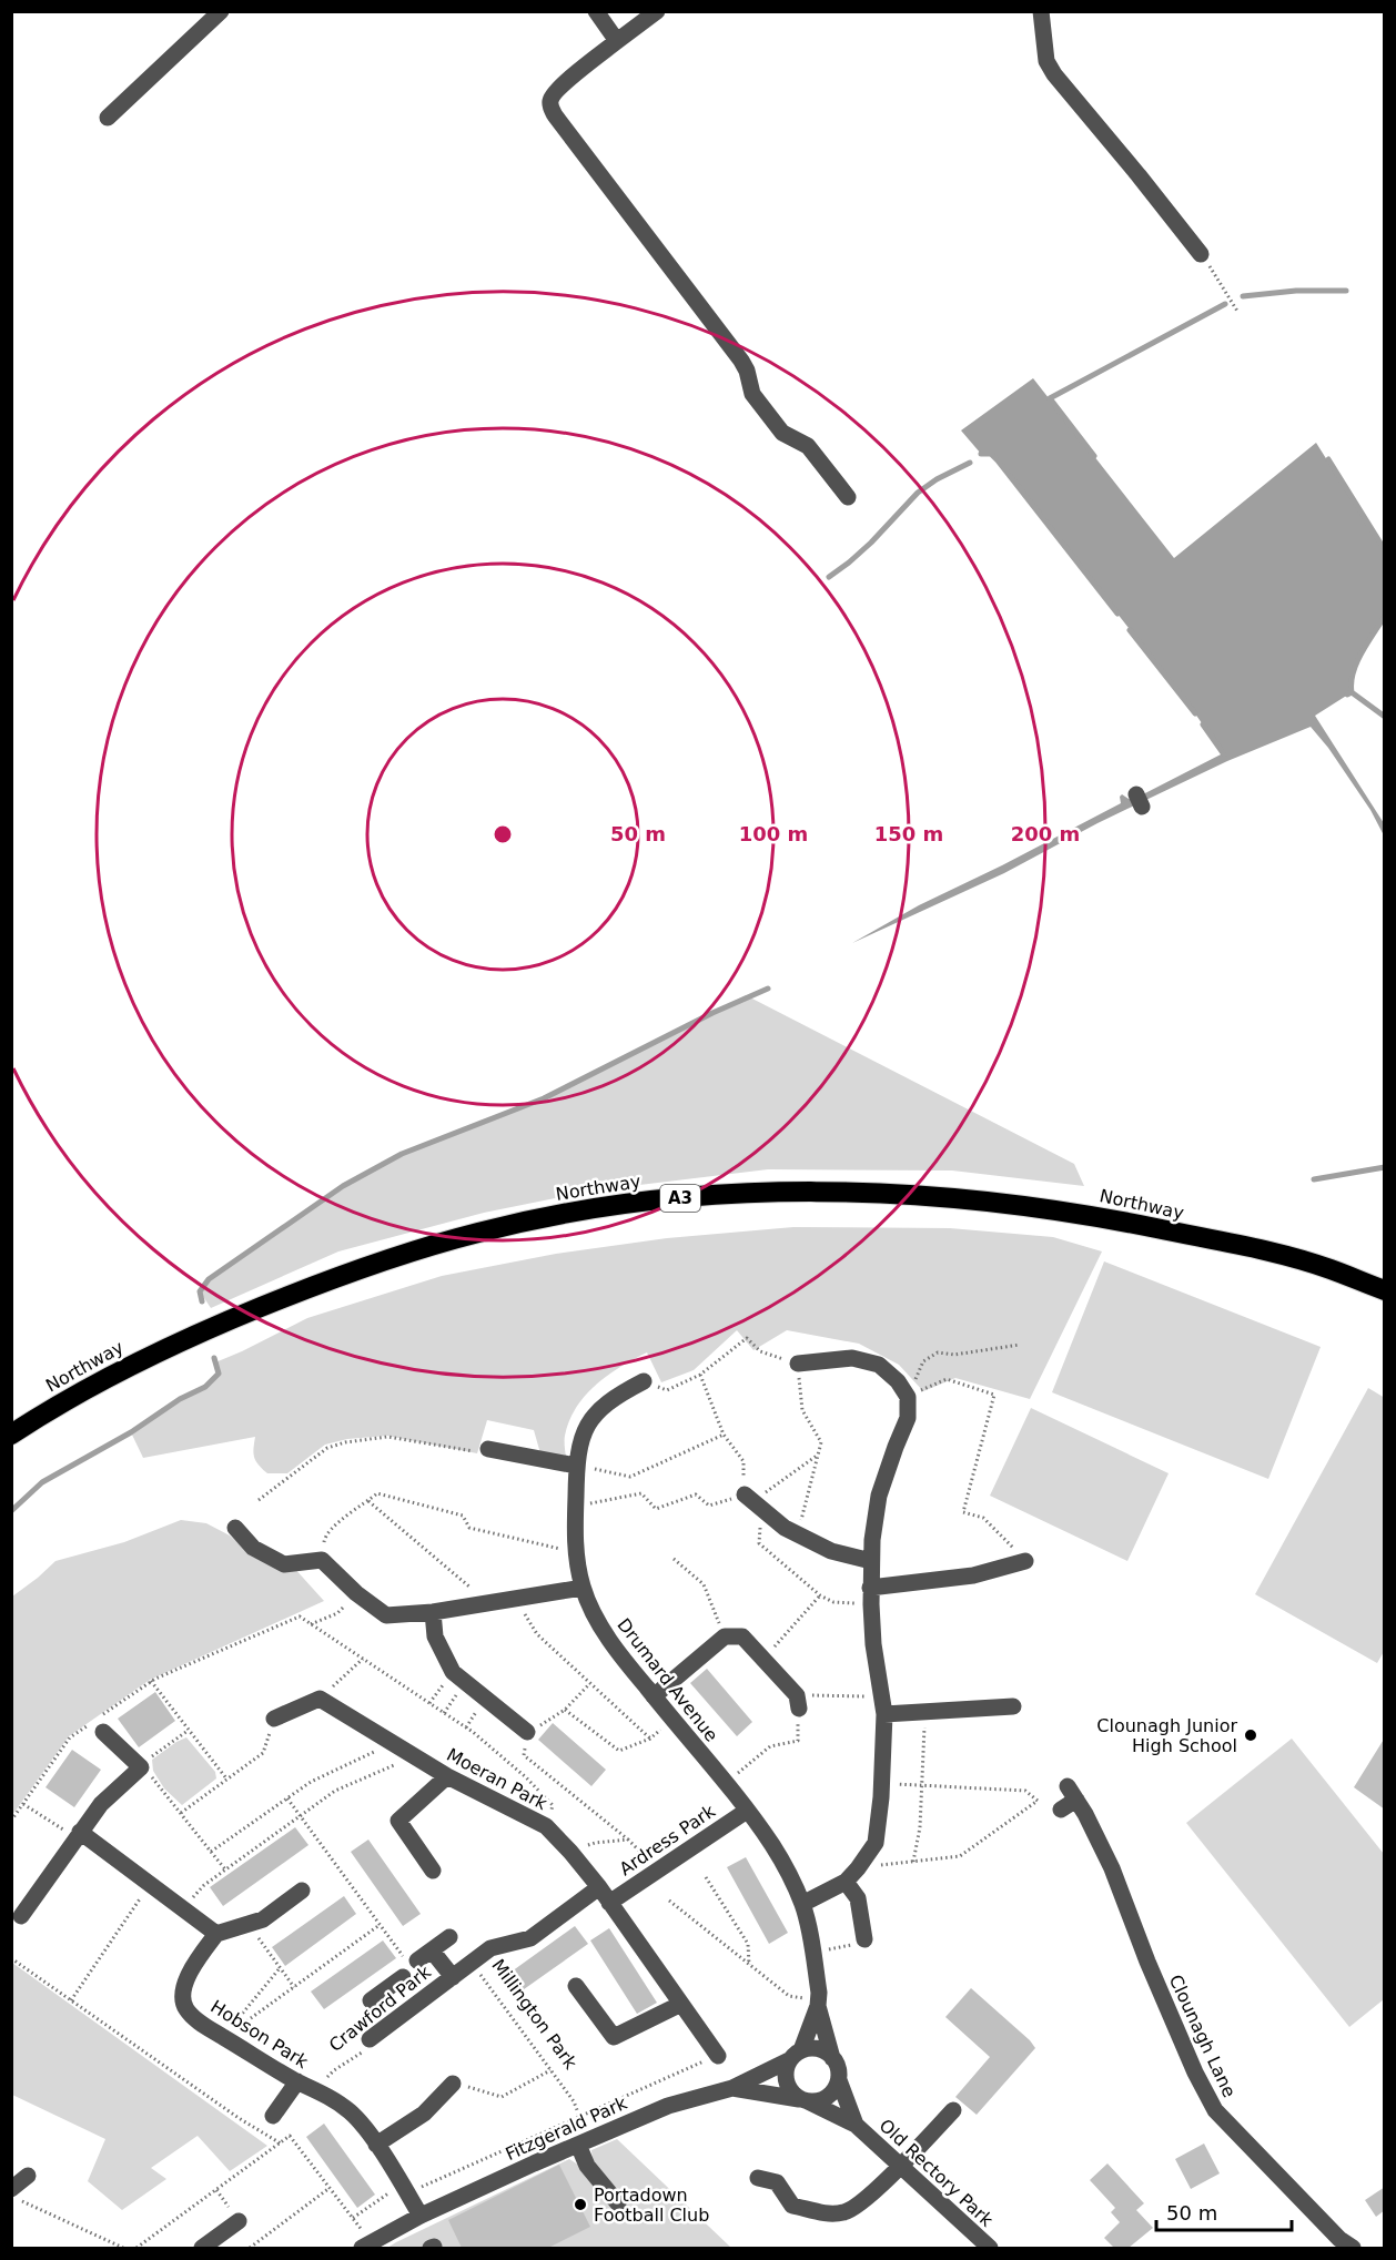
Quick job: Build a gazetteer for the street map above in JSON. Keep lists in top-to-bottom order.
{
  "streets": {
    "highway": ["Northway", "A3"],
    "street": [
      "Drumard Avenue",
      "Moeran Park",
      "Ardress Park",
      "Crawford Park",
      "Millington Park",
      "Hobson Park",
      "Clounagh Lane",
      "Fitzgerald Park",
      "Old Rectory Park"
    ]
  },
  "crossings": [
    ["Drumard Avenue", "Ardress Park"],
    ["Drumard Avenue", "Fitzgerald Park"],
    ["Drumard Avenue", "Old Rectory Park"],
    ["Moeran Park", "Ardress Park"],
    ["Moeran Park", "Millington Park"],
    ["Crawford Park", "Millington Park"],
    ["Crawford Park", "Hobson Park"],
    ["Hobson Park", "Fitzgerald Park"],
    ["Fitzgerald Park", "Old Rectory Park"]
  ],
  "places": ["Clounagh Junior High School", "Portadown Football Club"],
  "scale_bar": "50 m",
  "rings": [
    "50 m",
    "100 m",
    "150 m",
    "200 m"
  ]
}
